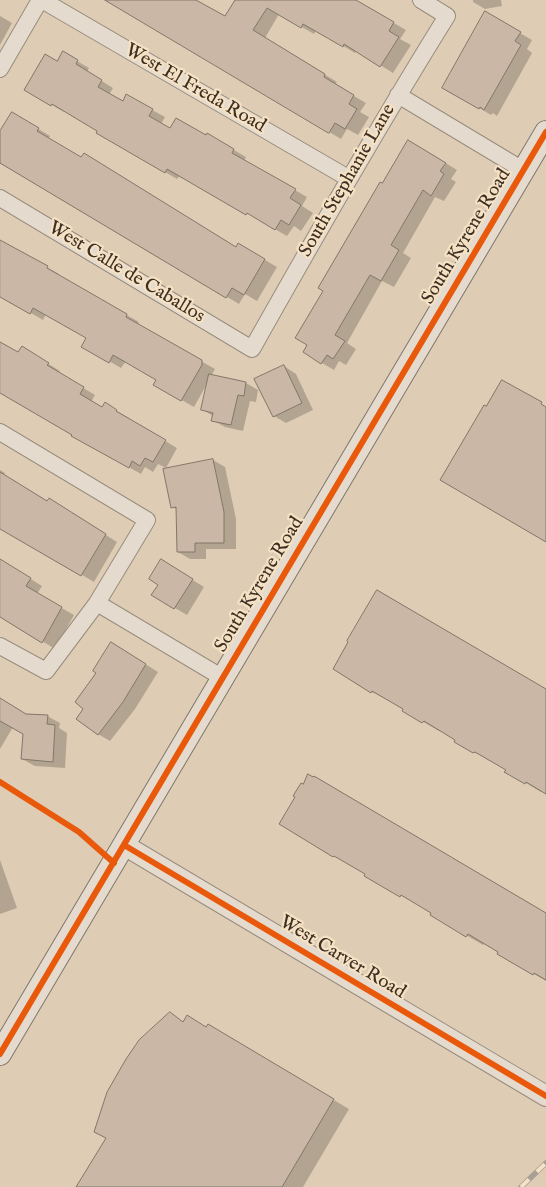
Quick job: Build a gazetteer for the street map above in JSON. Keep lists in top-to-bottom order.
{
  "streets": {
    "main road": ["South Kyrene Road"],
    "street": [
      "West El Freda Road",
      "South Stephanie Lane",
      "West Calle de Caballos",
      "West Carver Road"
    ]
  },
  "crossings": [
    ["West El Freda Road", "South Stephanie Lane"],
    ["South Stephanie Lane", "West Calle de Caballos"],
    ["South Kyrene Road", "West Carver Road"]
  ]
}
